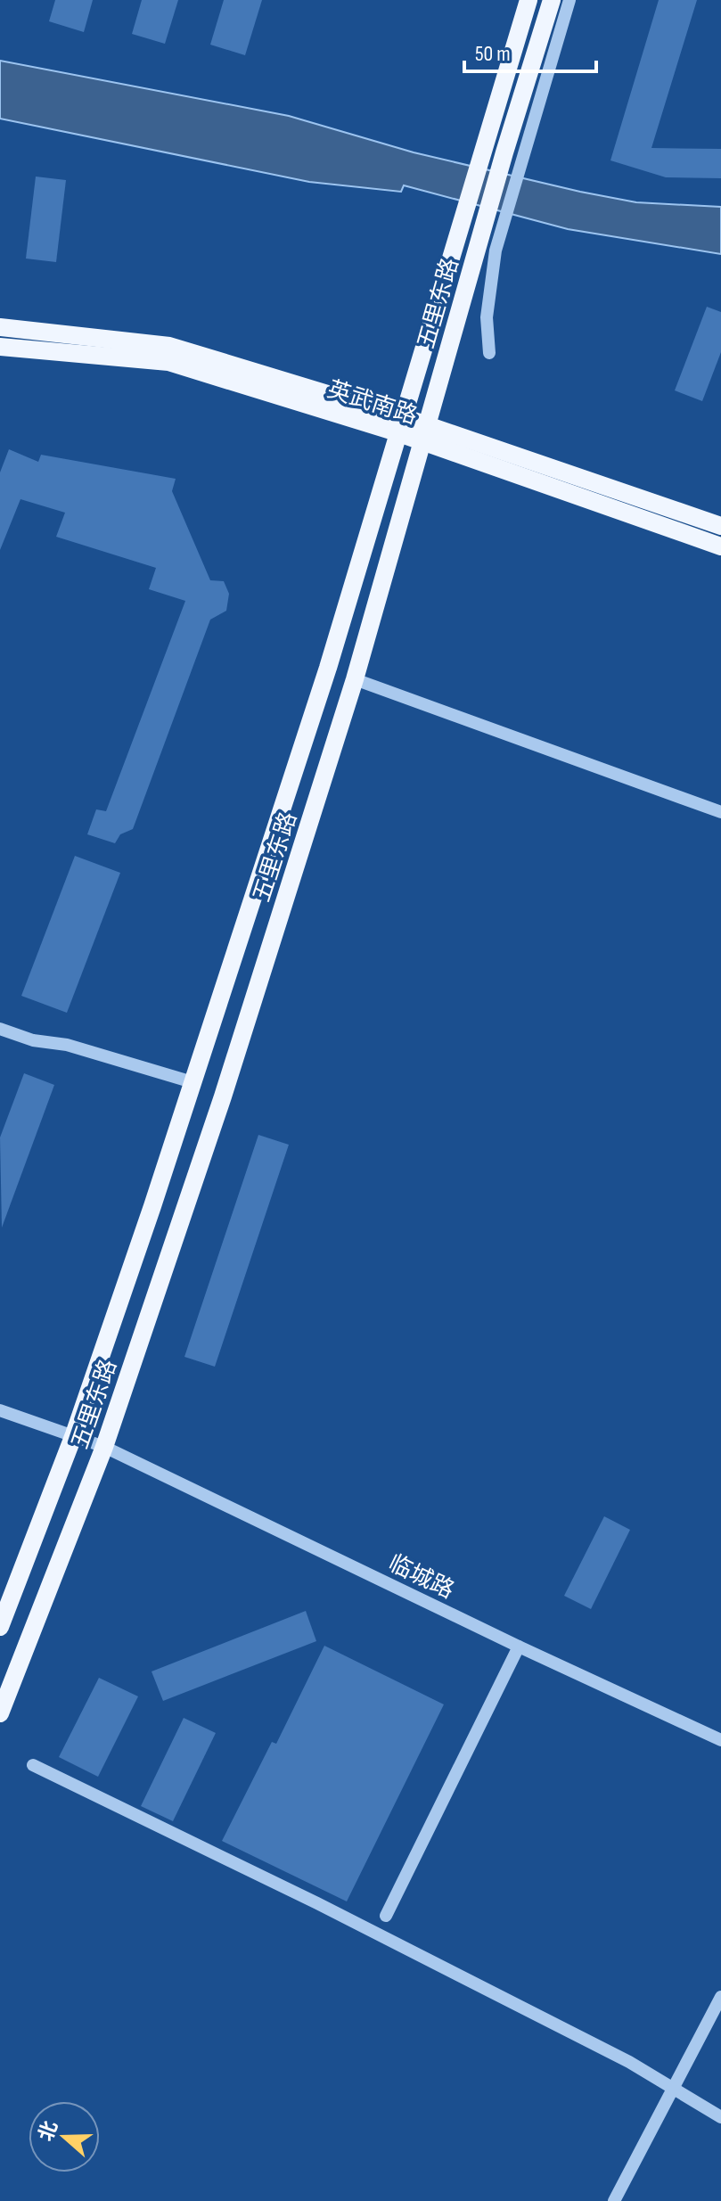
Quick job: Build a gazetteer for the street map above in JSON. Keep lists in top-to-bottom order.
{
  "streets": {
    "main road": ["五里东路", "英武南路"],
    "street": ["临城路"]
  },
  "crossings": [
    ["五里东路", "英武南路"],
    ["五里东路", "临城路"]
  ],
  "scale_bar": "50 m",
  "north": "left"
}
